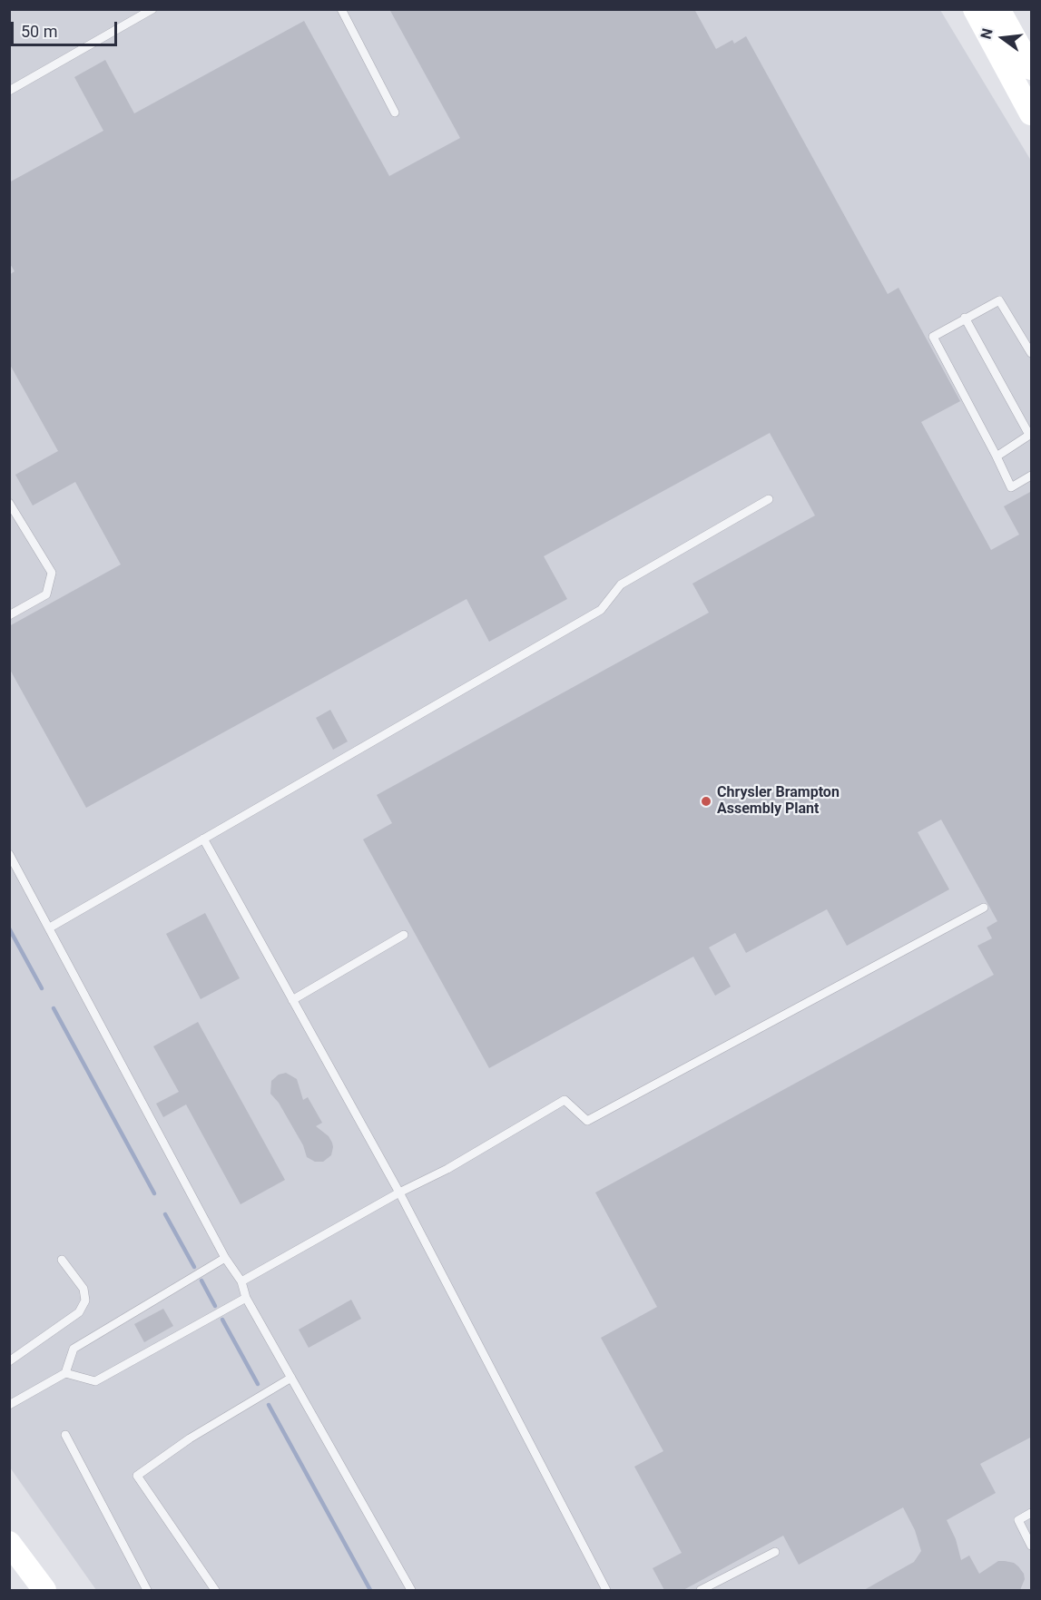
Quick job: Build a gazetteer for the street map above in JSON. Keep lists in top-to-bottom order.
{
  "places": ["Chrysler Brampton Assembly Plant"],
  "scale_bar": "50 m",
  "north": "left"
}
